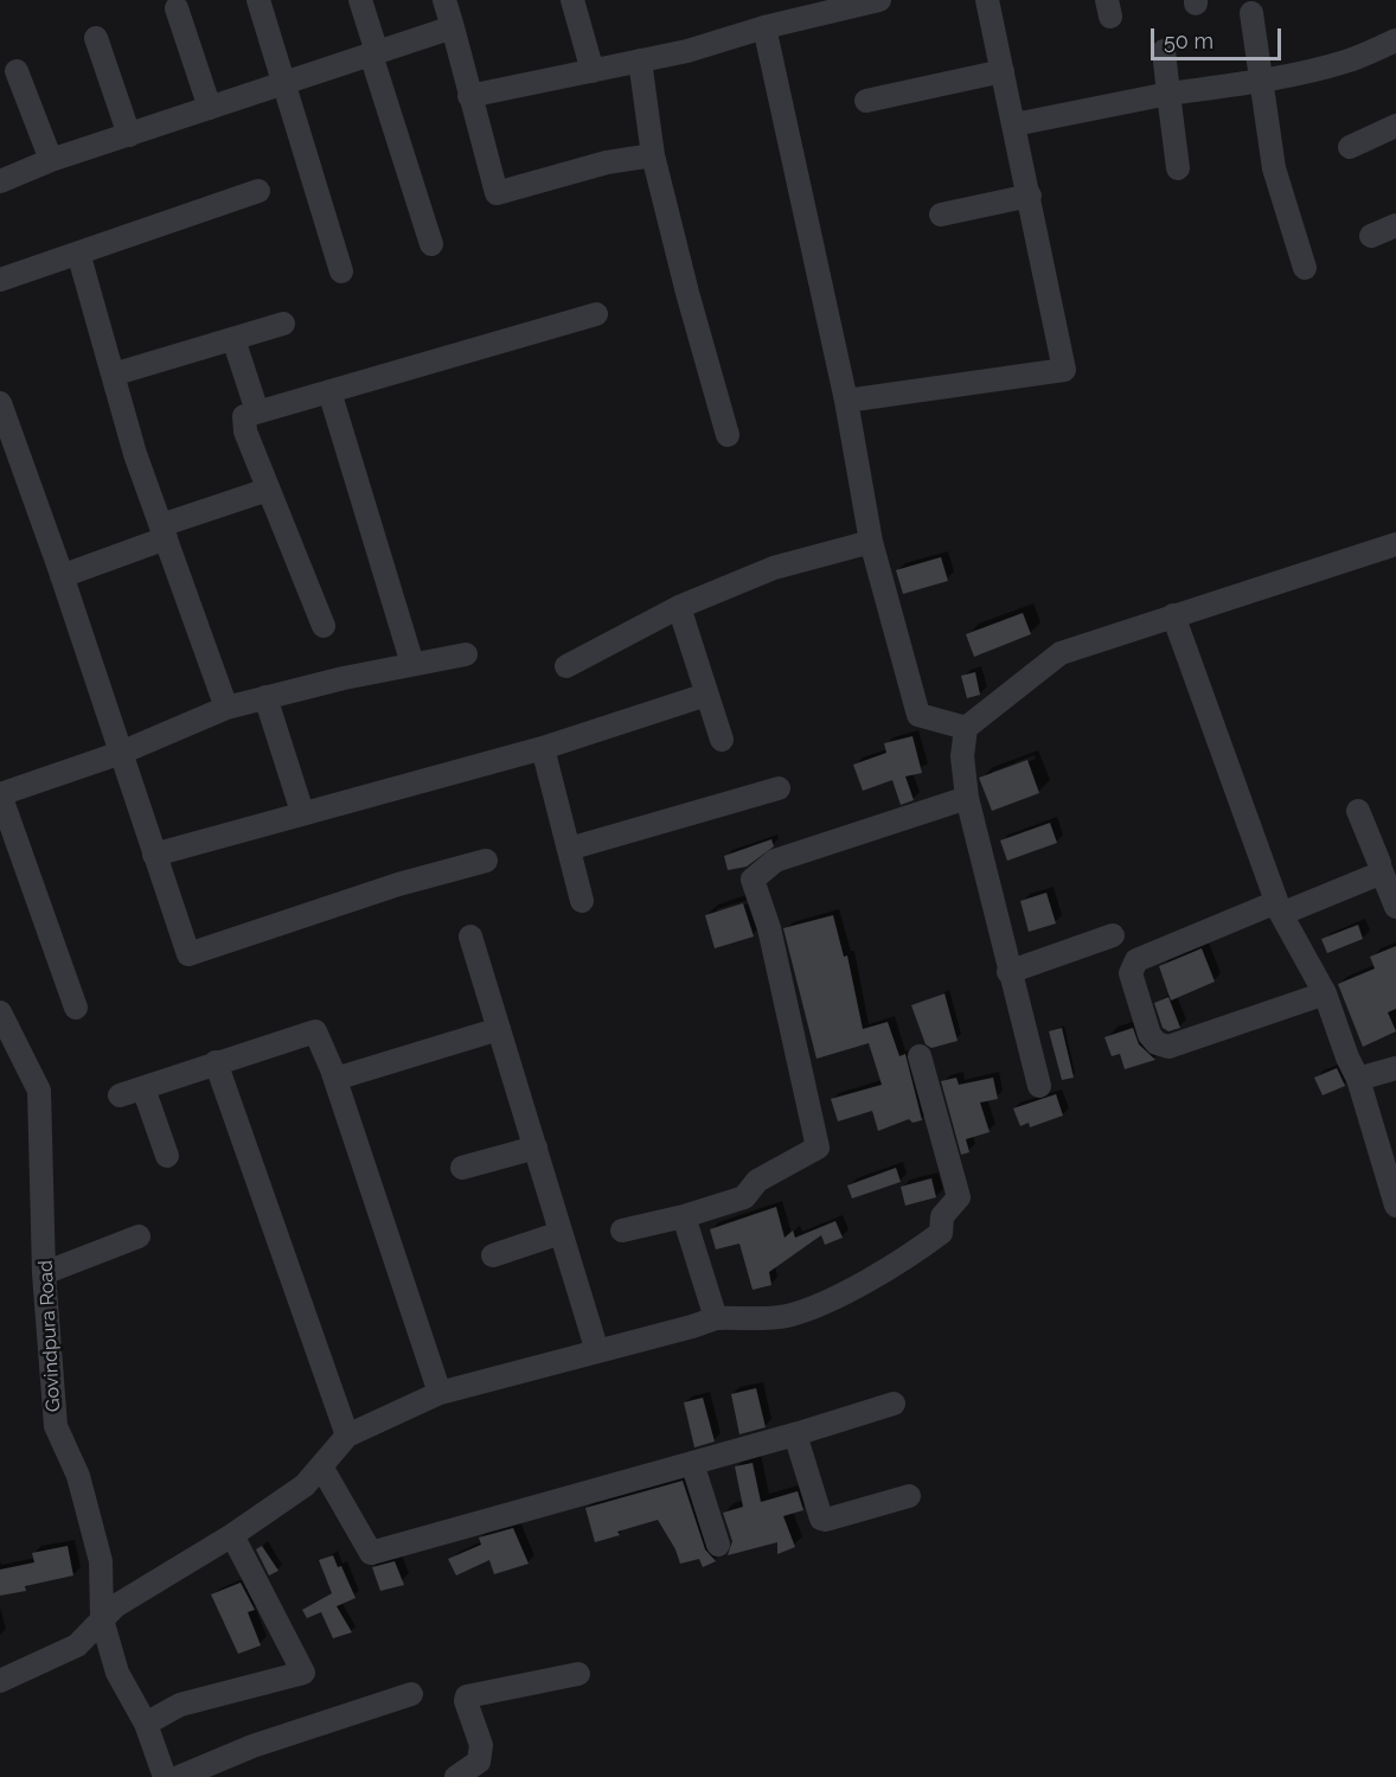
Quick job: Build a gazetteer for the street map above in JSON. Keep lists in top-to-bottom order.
{
  "streets": {
    "street": ["Govindpura Road"]
  },
  "scale_bar": "50 m"
}
